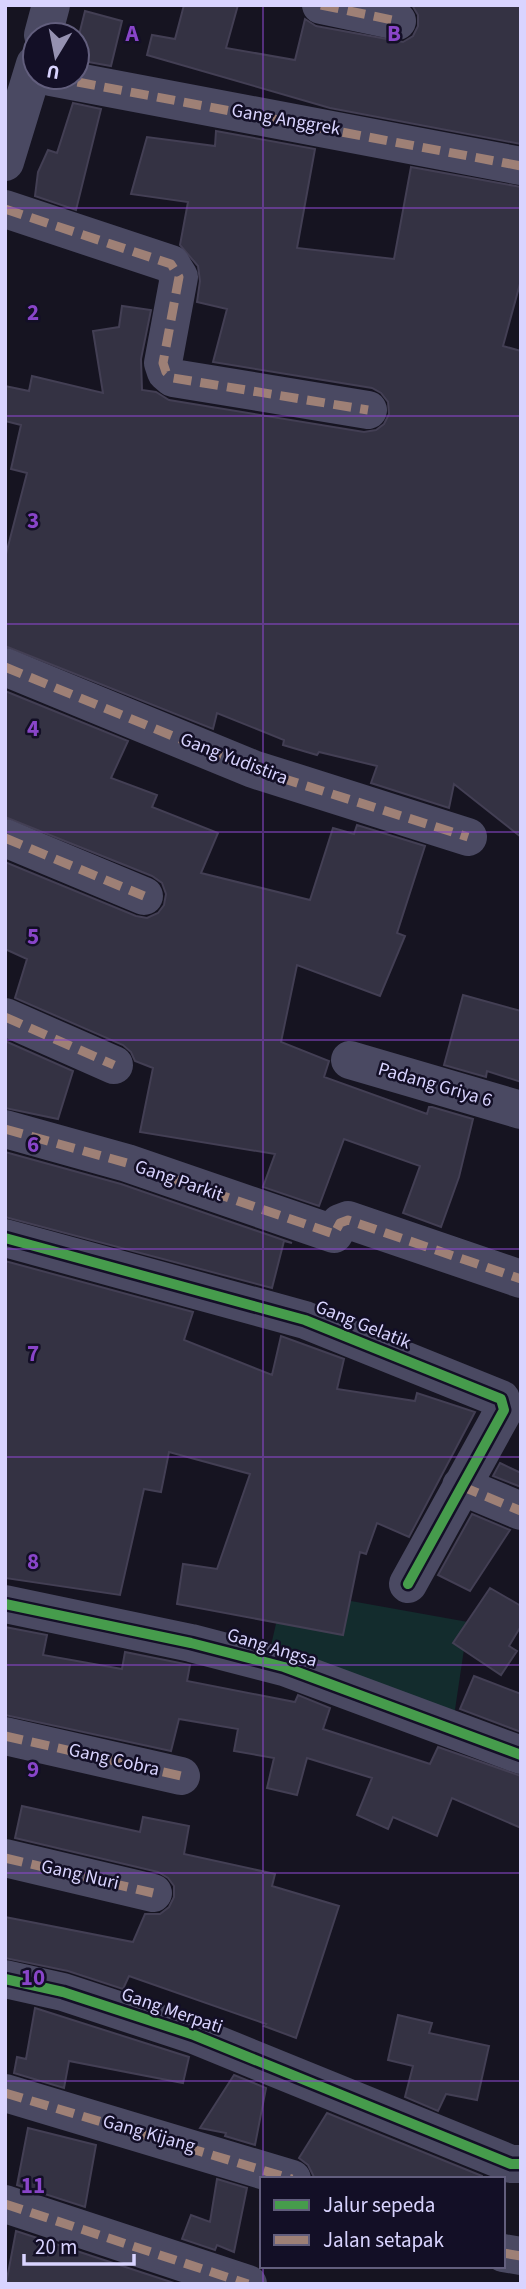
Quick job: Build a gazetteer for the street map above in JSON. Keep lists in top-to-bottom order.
{
  "streets": {
    "street": [
      "Gang Anggrek",
      "Gang Yudistira",
      "Padang Griya 6",
      "Gang Parkit",
      "Gang Gelatik",
      "Gang Angsa",
      "Gang Cobra",
      "Gang Nuri",
      "Gang Merpati",
      "Gang Kijang"
    ]
  },
  "legend": ["Jalur sepeda", "Jalan setapak"],
  "scale_bar": "20 m",
  "north": "bottom",
  "grid": {
    "columns": ["A", "B"],
    "rows": [
      "2",
      "3",
      "4",
      "5",
      "6",
      "7",
      "8",
      "9",
      "10",
      "11"
    ]
  }
}
